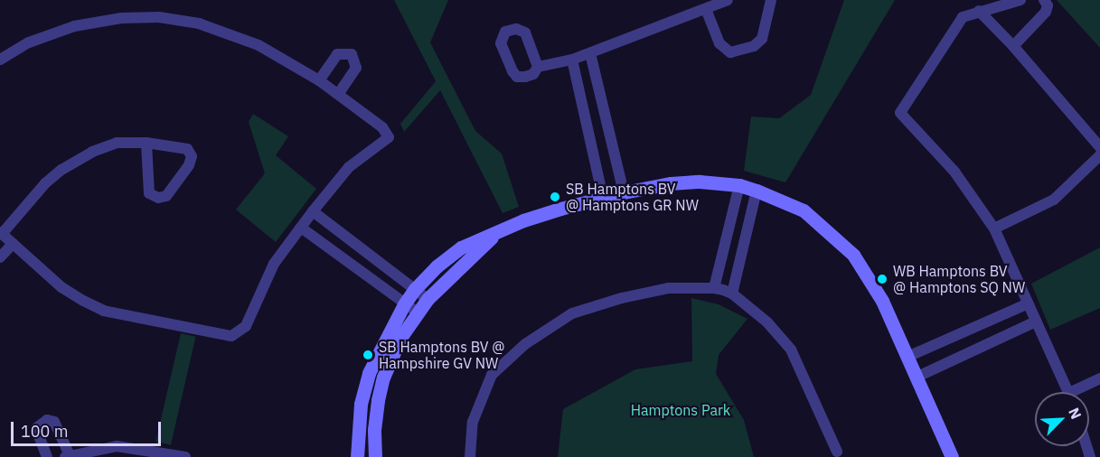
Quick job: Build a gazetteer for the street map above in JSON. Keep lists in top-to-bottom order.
{
  "parks": ["Hamptons Park"],
  "places": ["SB Hamptons BV @ Hamptons GR NW", "WB Hamptons BV @ Hamptons SQ NW", "SB Hamptons BV @ Hampshire GV NW"],
  "scale_bar": "100 m",
  "north": "top right"
}
